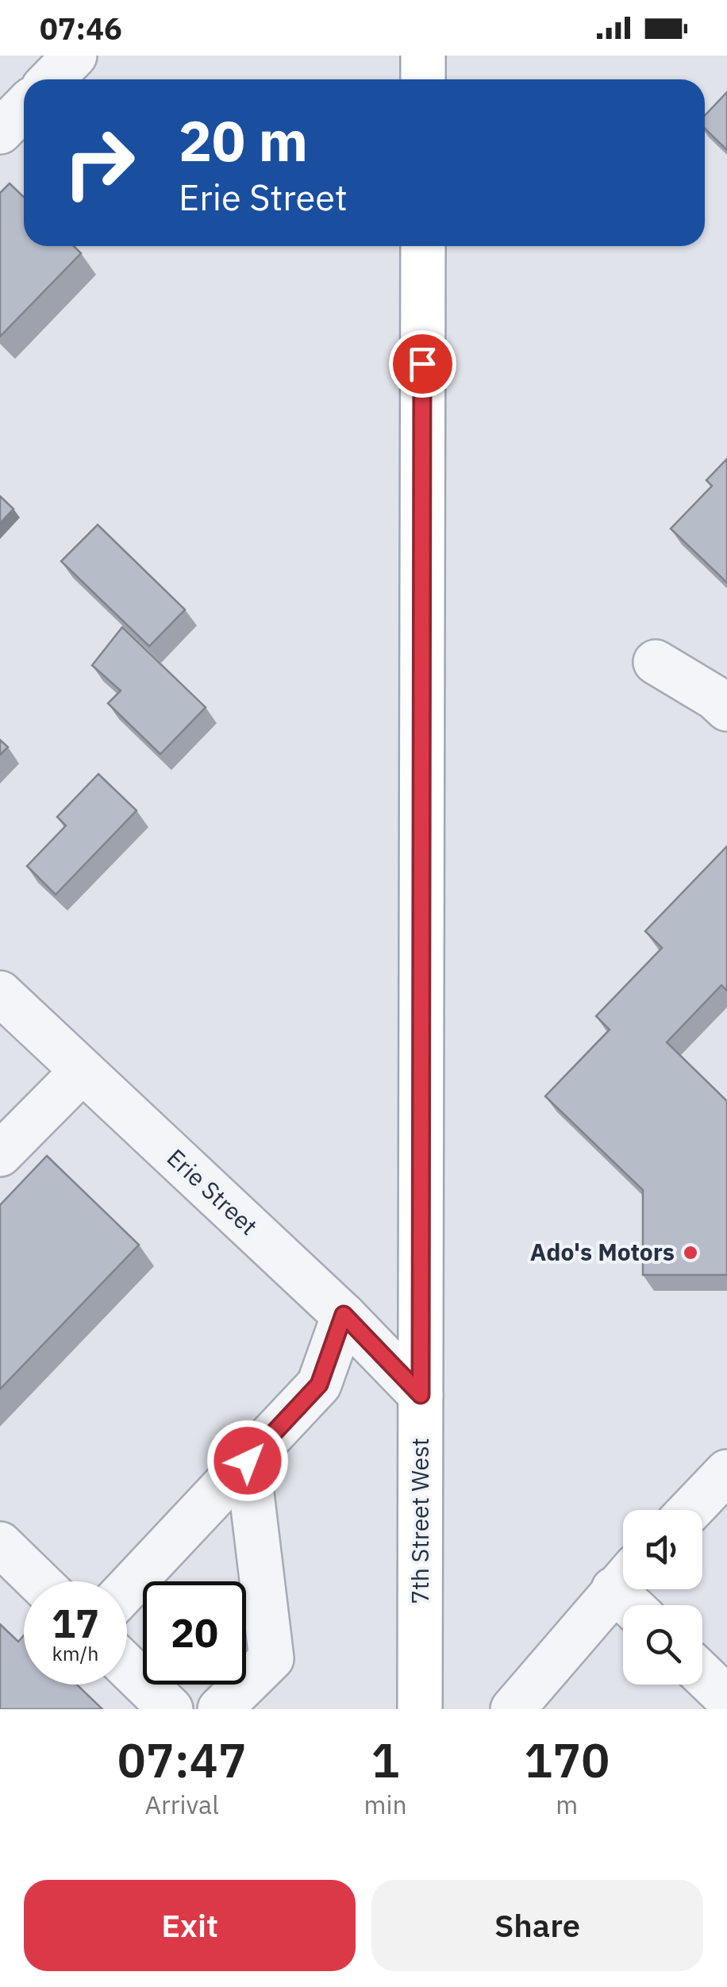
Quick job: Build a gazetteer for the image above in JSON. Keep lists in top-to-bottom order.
{
  "streets": {
    "main road": ["7th Street West"],
    "street": ["Erie Street"]
  },
  "crossings": [
    ["Erie Street", "7th Street West"]
  ],
  "places": ["Ado's Motors"],
  "page": {
    "status": "07:46",
    "turn": ["20 m", "Erie Street"],
    "speed": "17 km/h",
    "limit": "20",
    "eta": [
      "07:47",
      "Arrival",
      "1",
      "min",
      "170",
      "m"
    ],
    "buttons": ["Exit", "Share"]
  }
}
